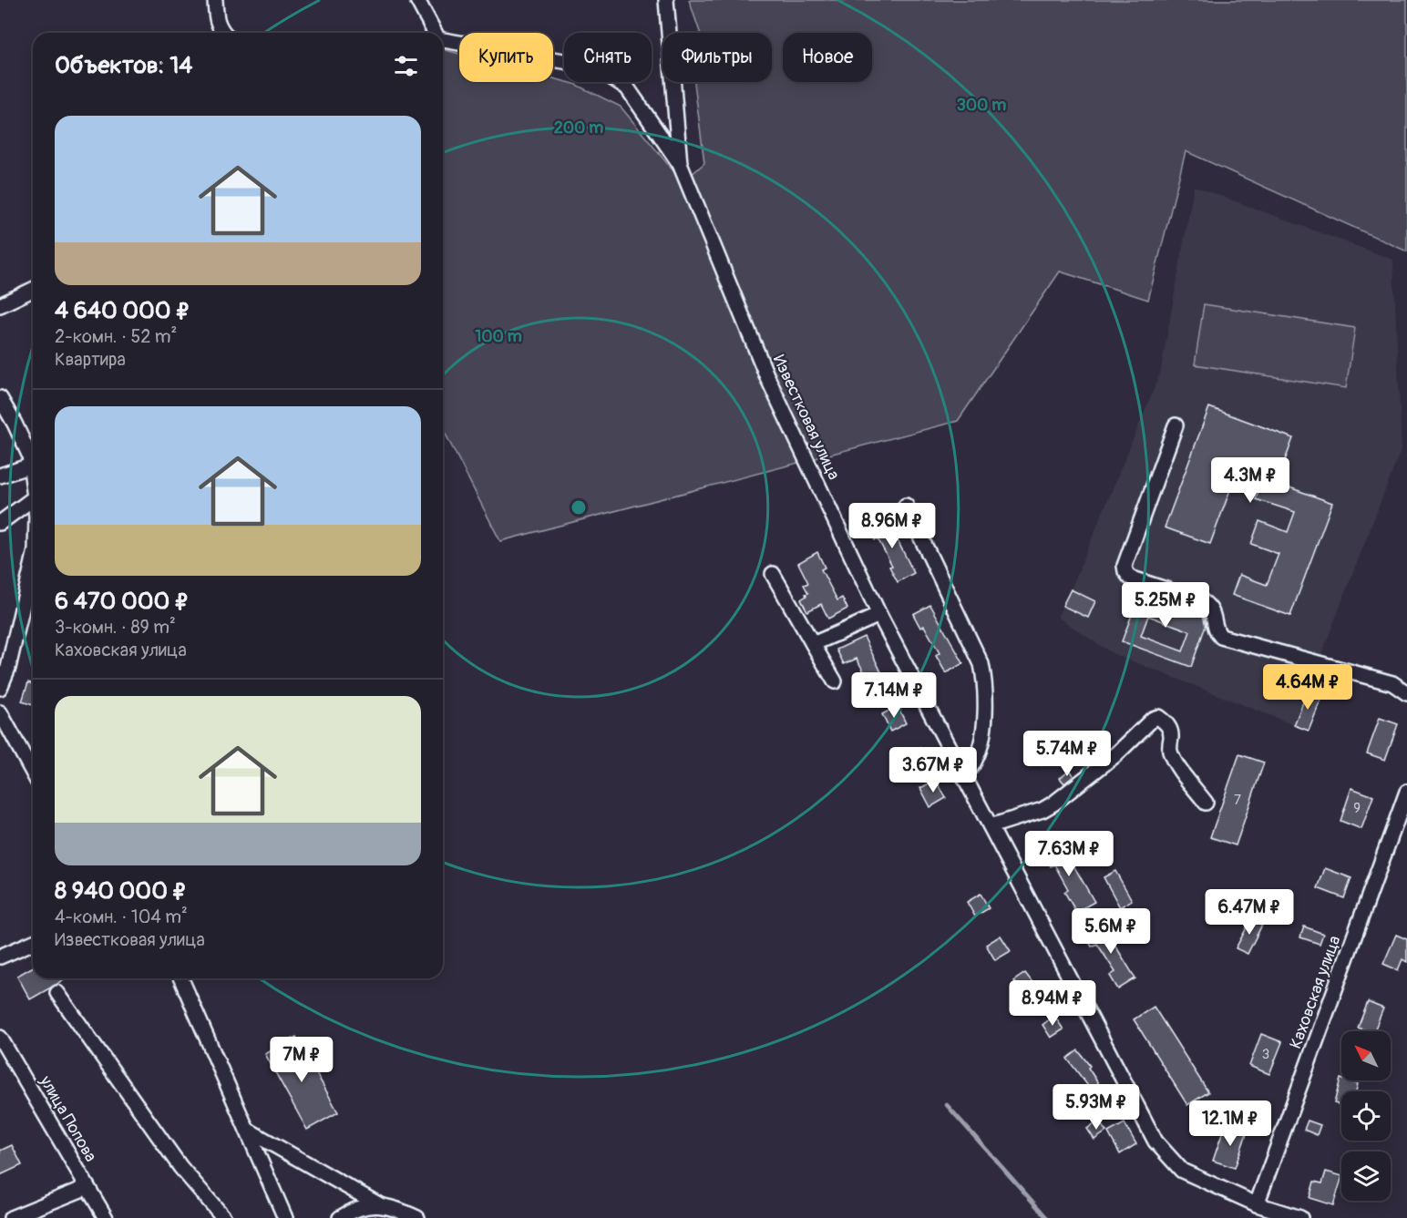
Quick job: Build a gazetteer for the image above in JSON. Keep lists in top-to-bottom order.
{
  "streets": {
    "street": ["Известковая улица", "Каховская улица", "улица Попова"]
  },
  "crossings": [
    ["Известковая улица", "Каховская улица"]
  ],
  "house_numbers": ["7", "9", "3"],
  "north": "top left",
  "page": {
    "chip": [
      "Купить",
      "Снять",
      "Фильтры",
      "Новое"
    ],
    "heading": "Объектов: 14",
    "list": [
      {
        "name": "4 640 000 ₽",
        "note": "2-комн. · 52 m² · Квартира"
      },
      {
        "name": "6 470 000 ₽",
        "note": "3-комн. · 89 m² · Каховская улица"
      },
      {
        "name": "8 940 000 ₽",
        "note": "4-комн. · 104 m² · Известковая улица"
      }
    ],
    "price": [
      "4.3M ₽",
      "8.96M ₽",
      "5.25M ₽",
      "4.64M ₽",
      "7.14M ₽",
      "5.74M ₽",
      "3.67M ₽",
      "7.63M ₽",
      "6.47M ₽",
      "5.6M ₽",
      "8.94M ₽",
      "7M ₽",
      "5.93M ₽",
      "12.1M ₽"
    ]
  },
  "rings": ["300 m", "200 m", "100 m"]
}
